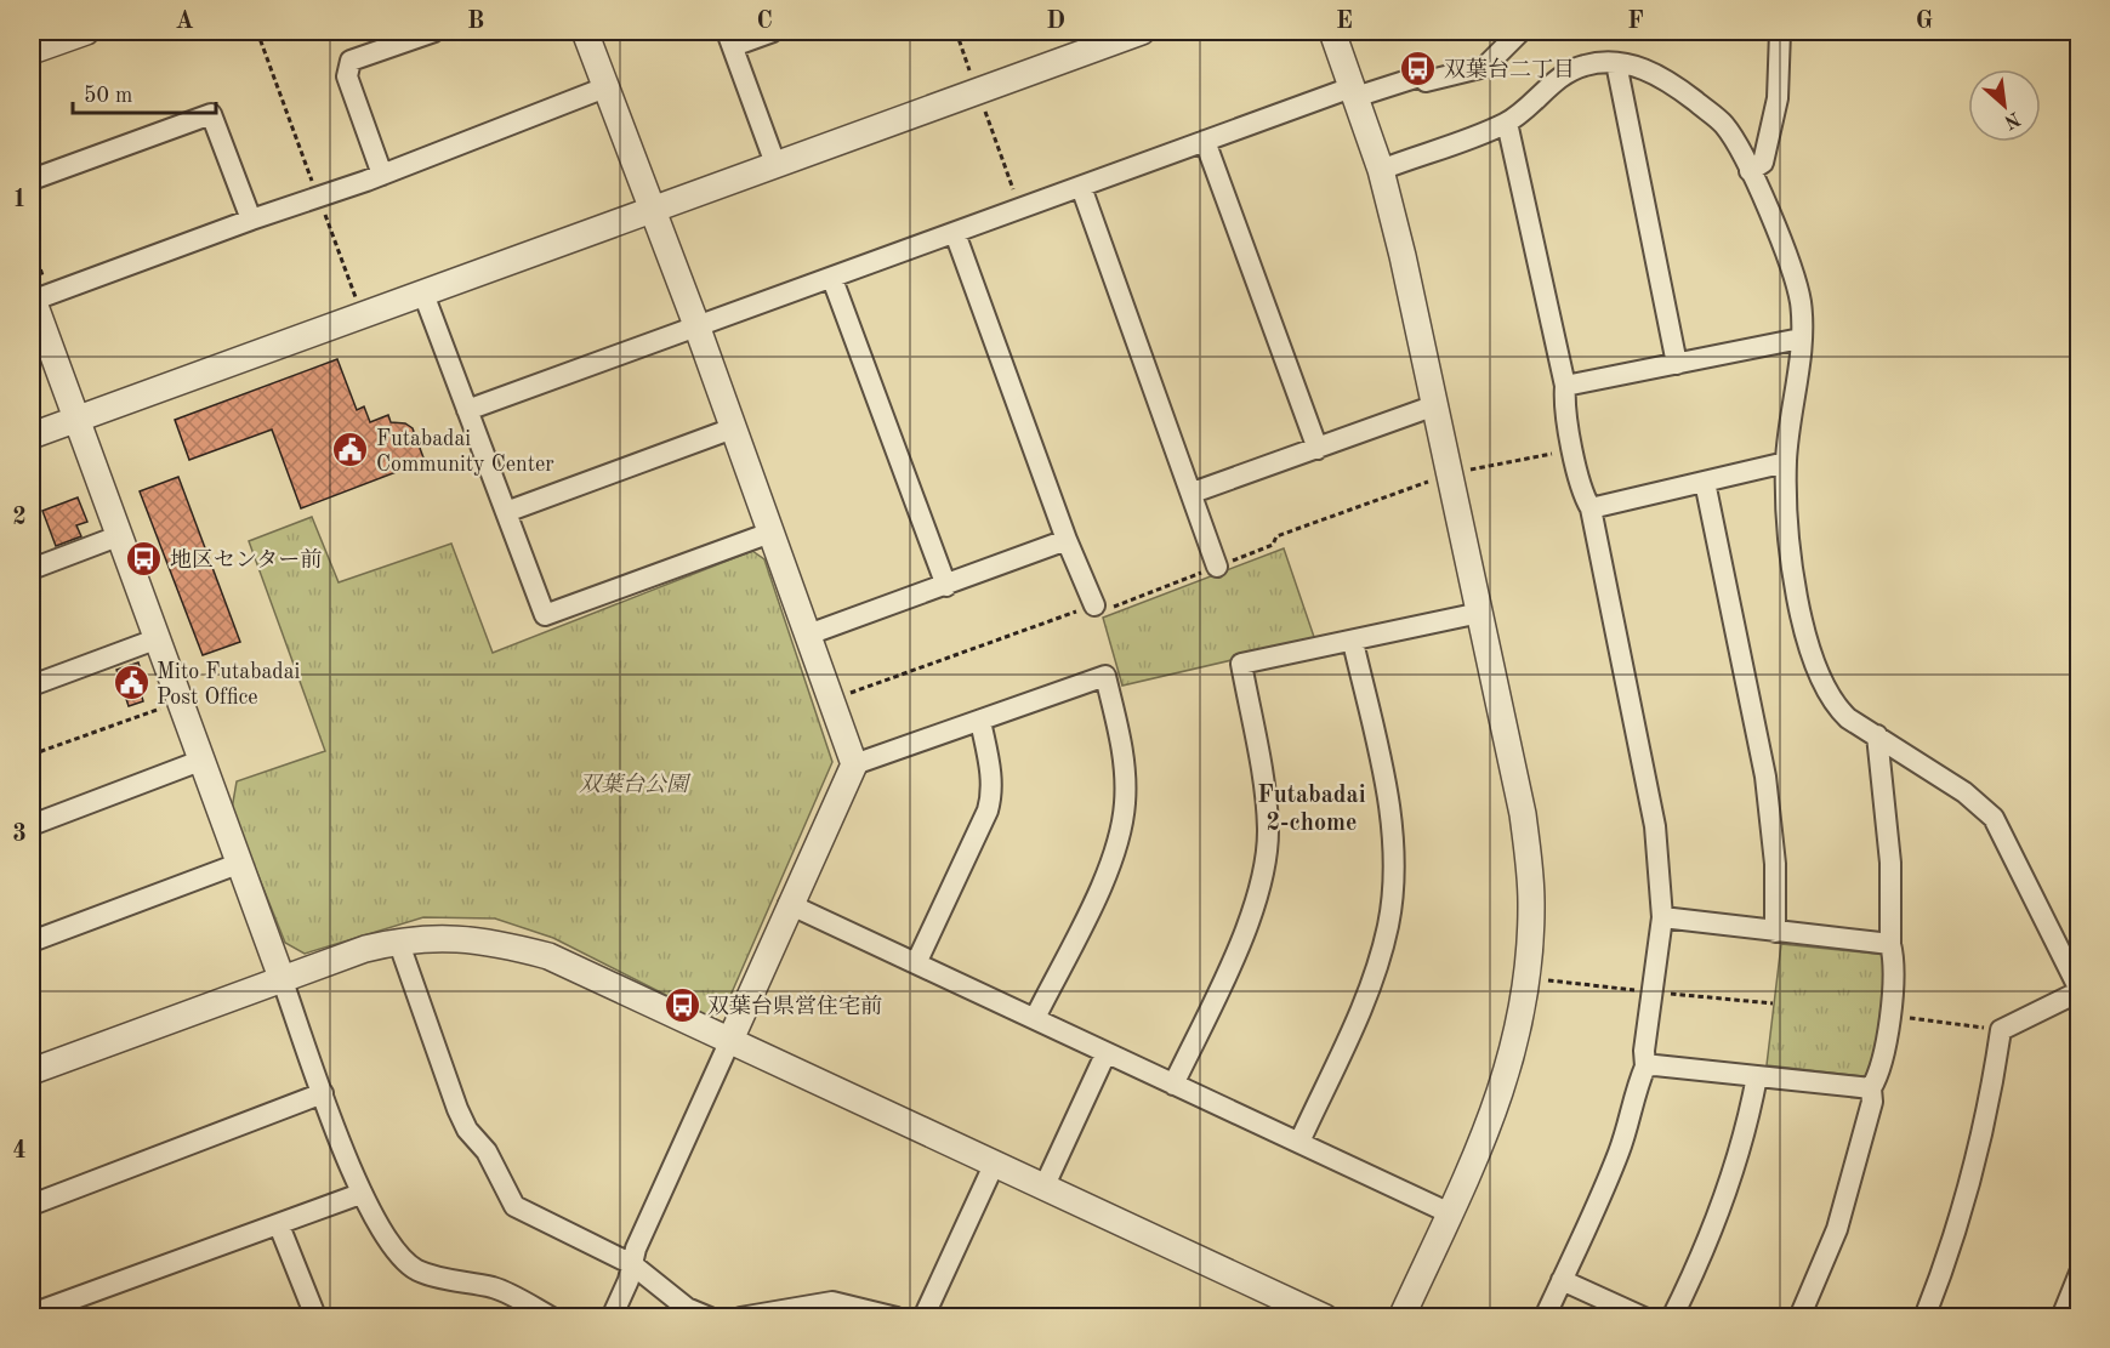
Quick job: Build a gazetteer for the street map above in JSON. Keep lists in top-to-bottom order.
{
  "districts": ["Futabadai 2-chome"],
  "parks": ["双葉台公園"],
  "places": {
    "bus stop": ["双葉台二丁目", "地区センター前", "双葉台県営住宅前"],
    "public building": ["Futabadai Community Center", "Mito Futabadai Post Office"]
  },
  "scale_bar": "50 m",
  "north": "bottom right",
  "grid": {
    "columns": [
      "A",
      "B",
      "C",
      "D",
      "E",
      "F",
      "G"
    ],
    "rows": [
      "1",
      "2",
      "3",
      "4"
    ]
  }
}
